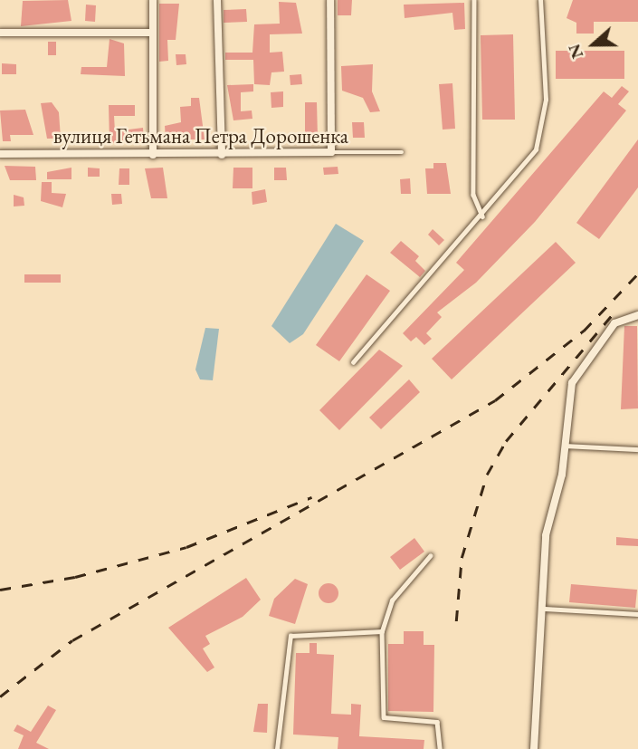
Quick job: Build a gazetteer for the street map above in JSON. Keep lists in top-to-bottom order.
{
  "streets": {
    "street": ["вулиця Гетьмана Петра Дорошенка"]
  },
  "north": "left"
}
